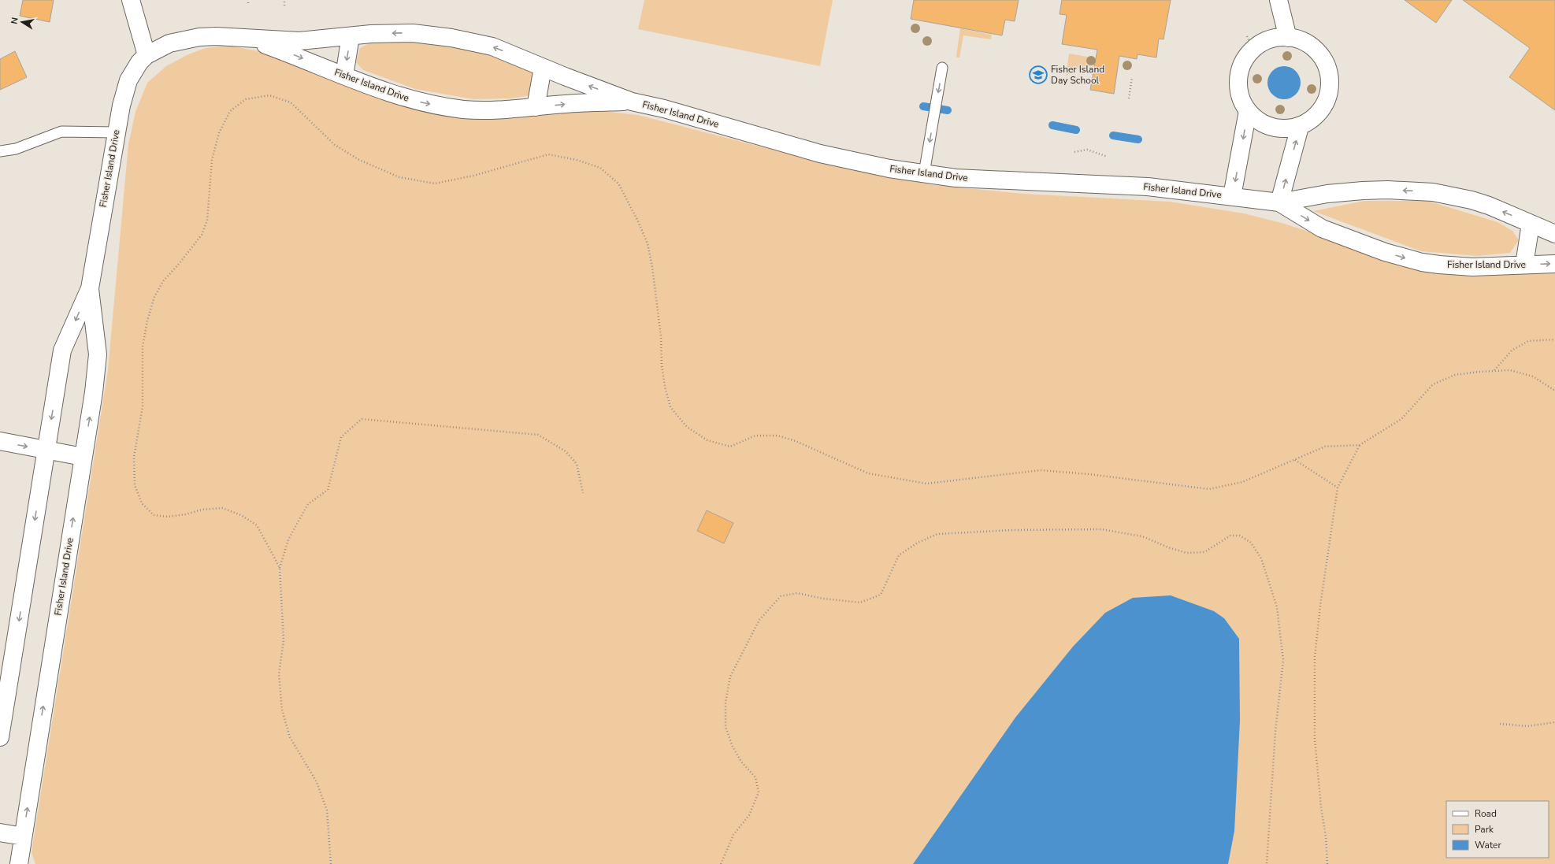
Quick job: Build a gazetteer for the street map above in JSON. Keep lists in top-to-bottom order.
{
  "streets": {
    "street": ["Fisher Island Drive"]
  },
  "places": {
    "school or university": ["Fisher Island Day School"]
  },
  "legend": ["Road", "Park", "Water"],
  "north": "left"
}
